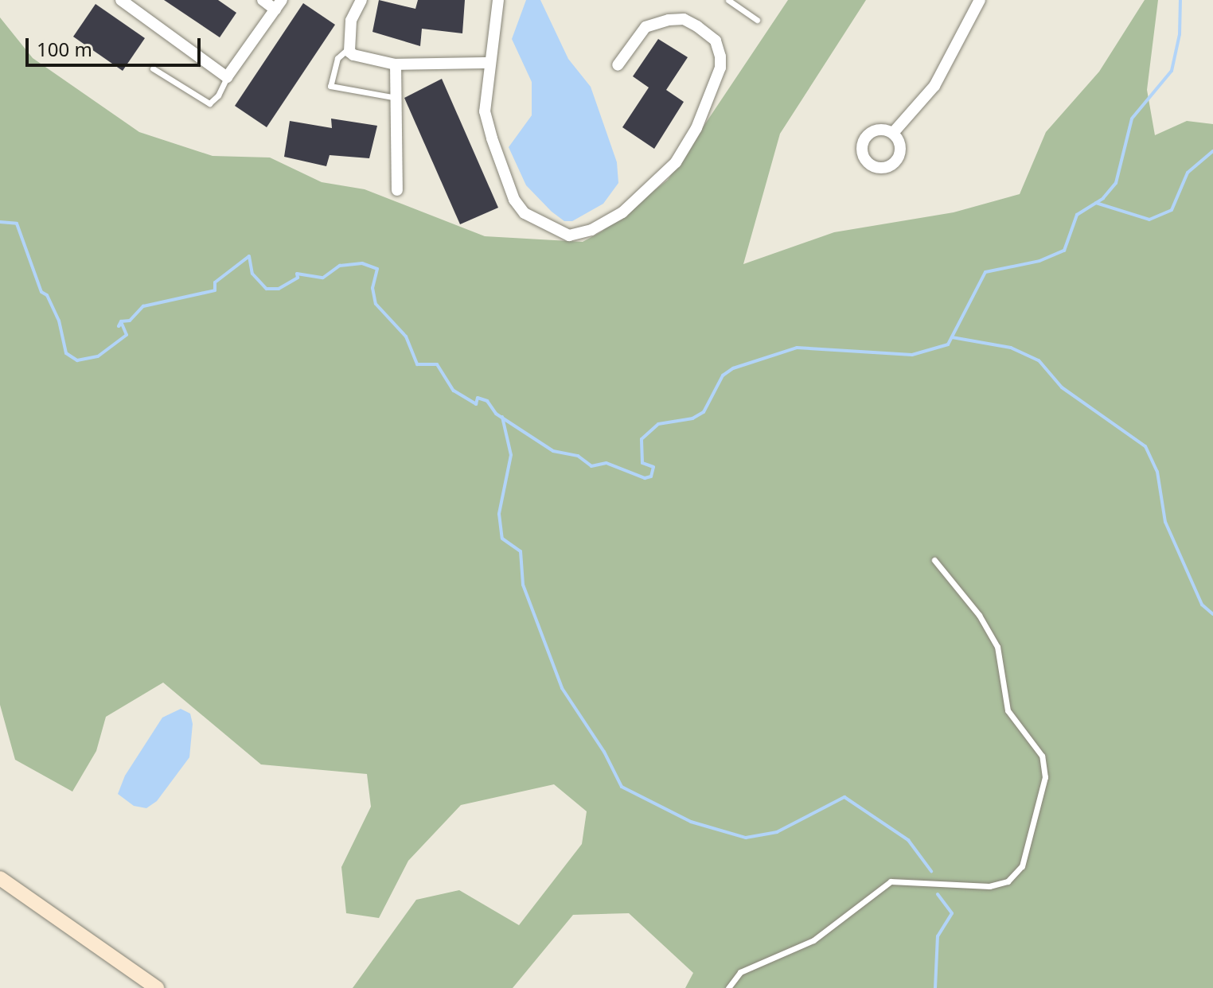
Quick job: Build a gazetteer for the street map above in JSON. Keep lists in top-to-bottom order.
{
  "scale_bar": "100 m"
}
